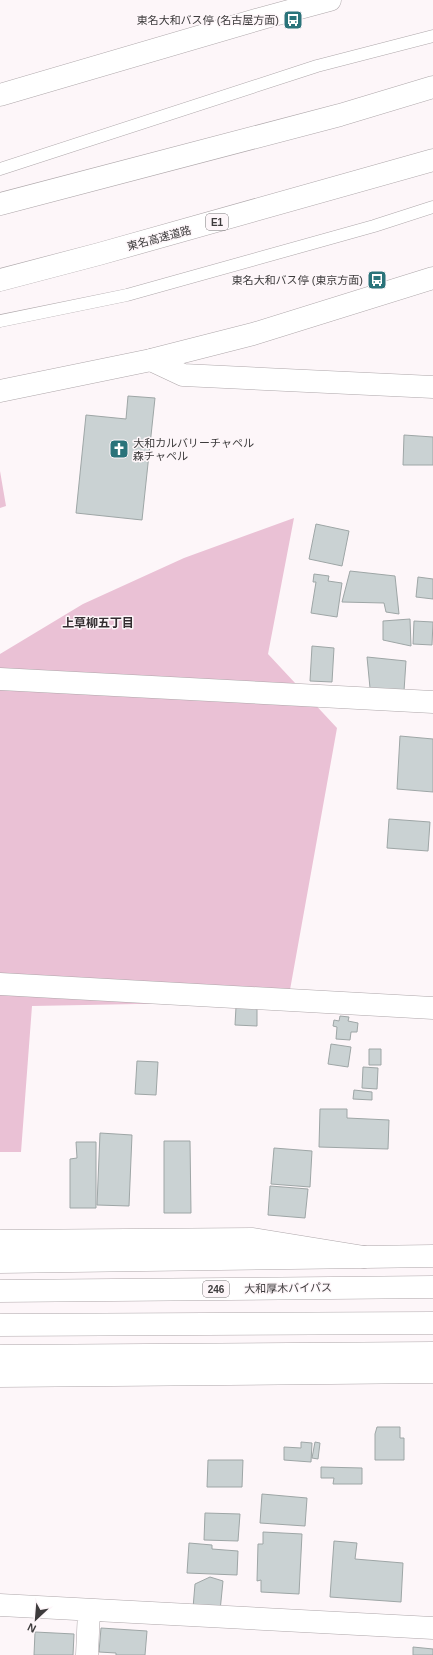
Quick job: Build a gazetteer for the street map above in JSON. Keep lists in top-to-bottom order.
{
  "streets": {
    "main road": [
      "E1",
      "東名高速道路",
      "大和厚木バイパス",
      "246"
    ]
  },
  "districts": ["上草柳五丁目"],
  "places": {
    "bus stop": ["東名大和バス停 (名古屋方面)", "東名大和バス停 (東京方面)"],
    "church": ["大和カルバリーチャペル 森チャペル"]
  },
  "north": "bottom left"
}
